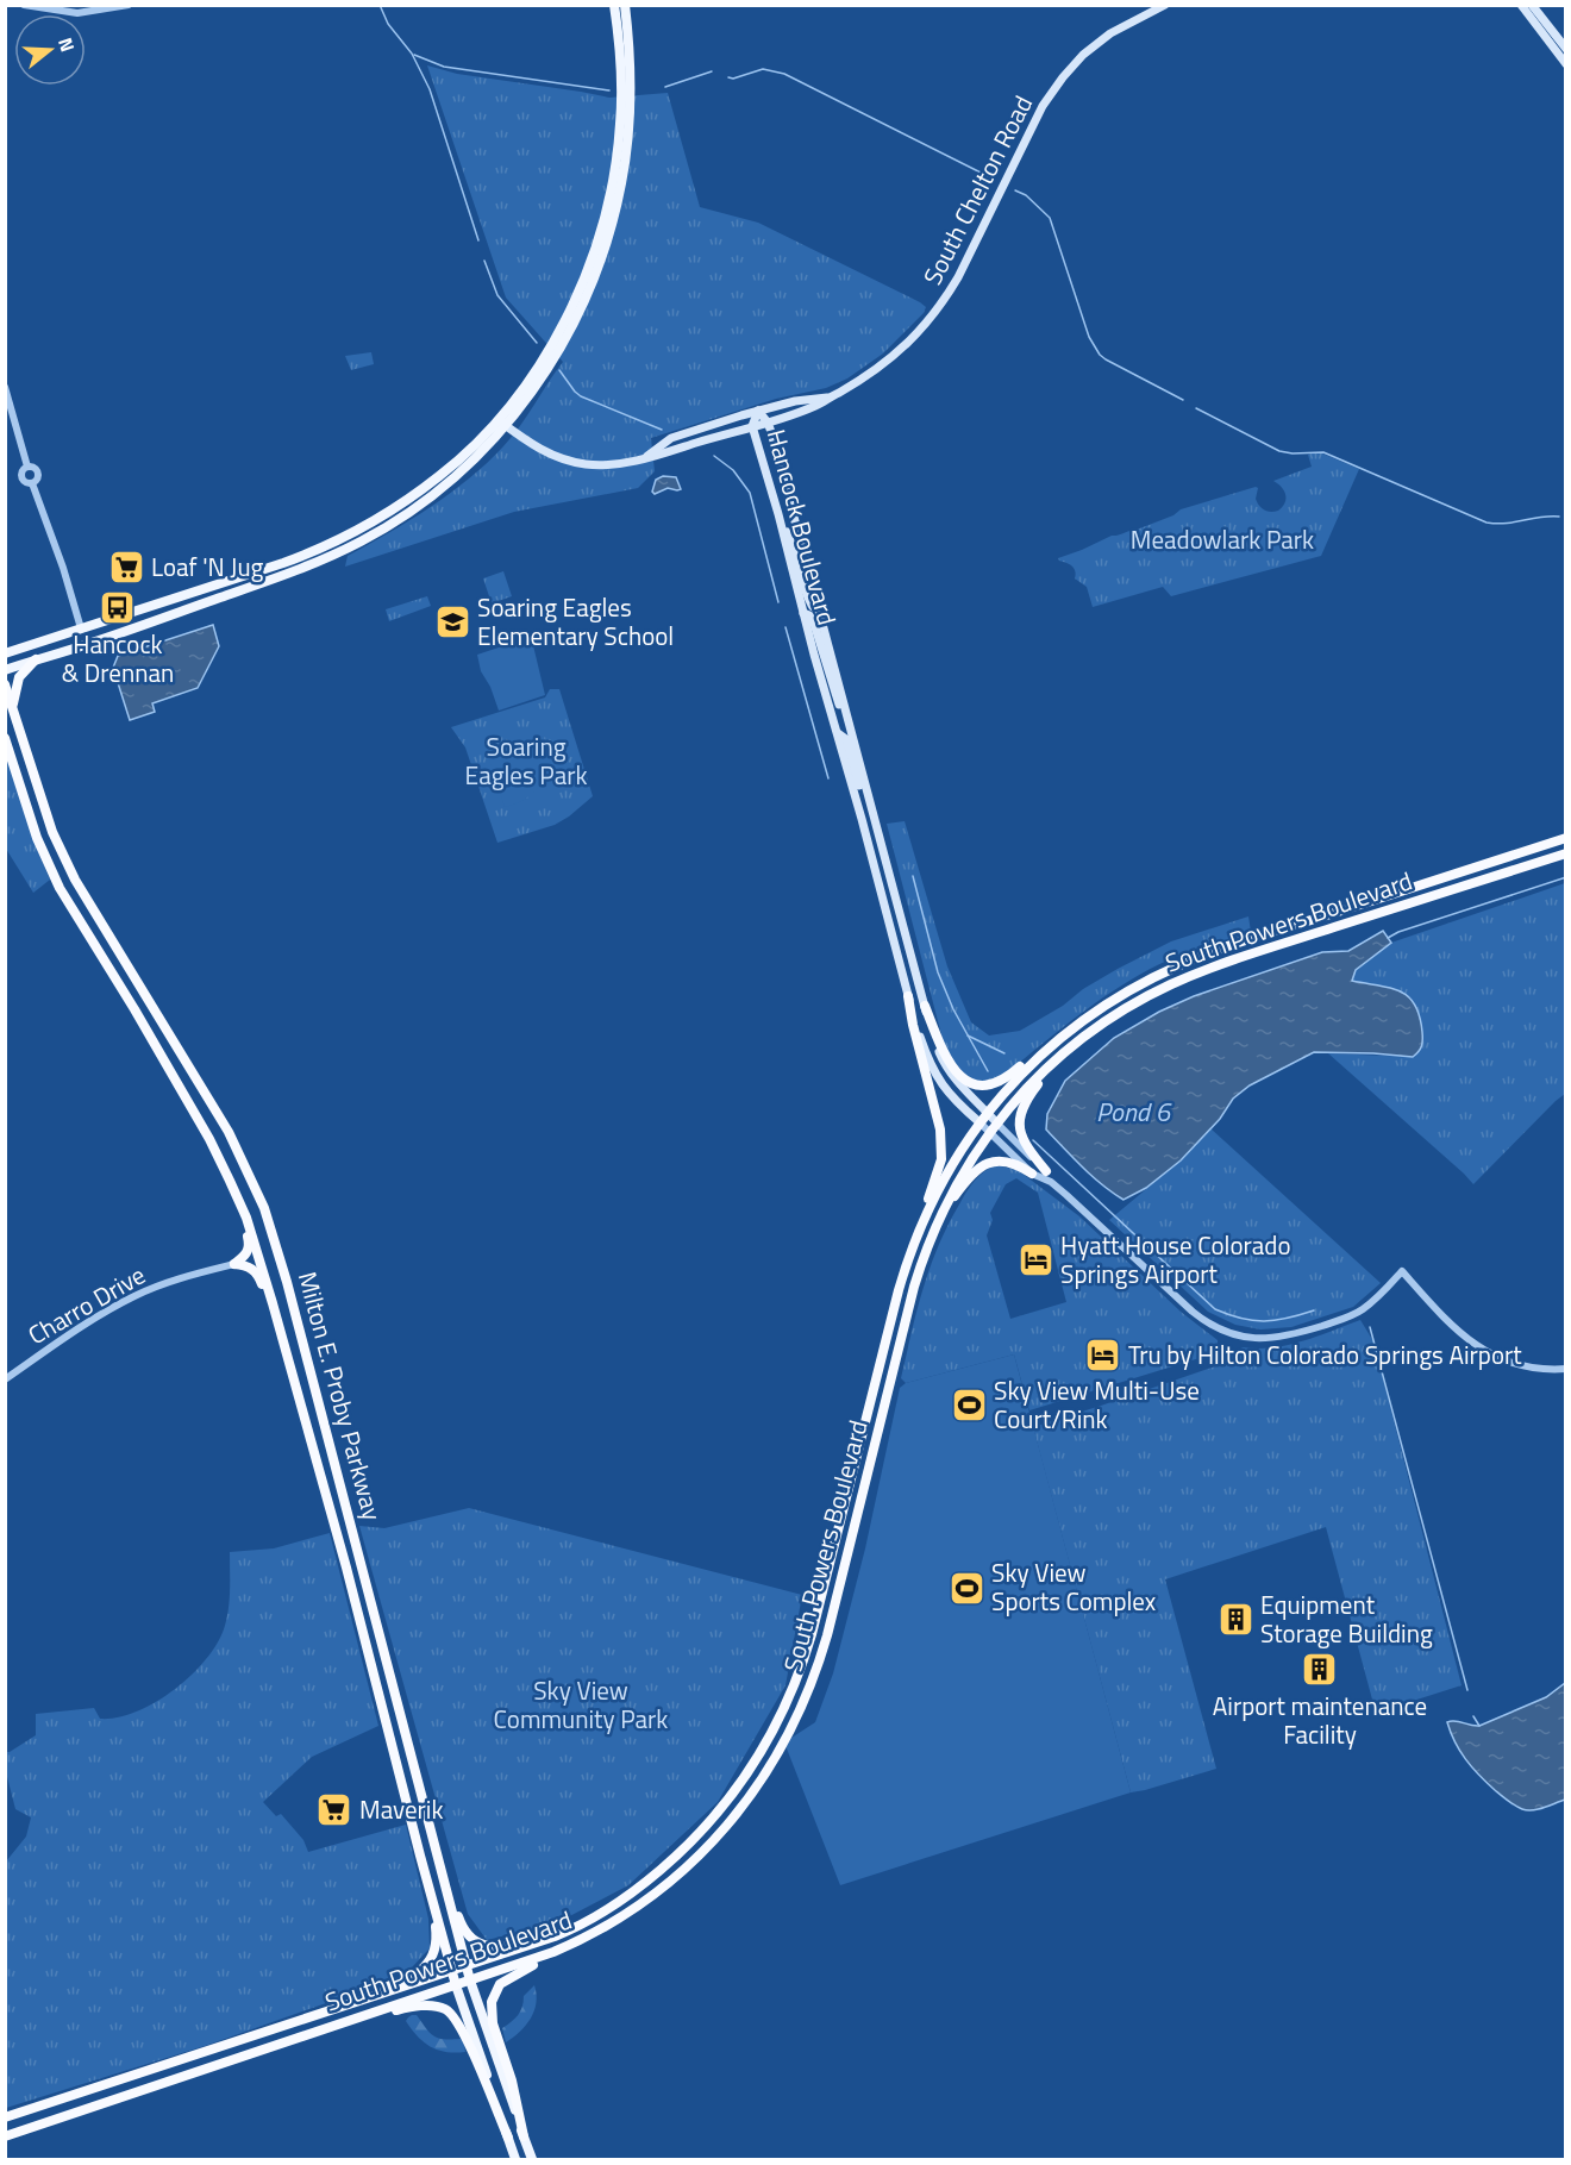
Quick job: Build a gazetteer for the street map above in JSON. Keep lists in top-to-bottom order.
{
  "streets": {
    "highway": ["South Powers Boulevard", "Milton E. Proby Parkway"],
    "main road": ["South Chelton Road", "Hancock Boulevard"],
    "street": ["Charro Drive"]
  },
  "crossings": [
    ["South Chelton Road", "Hancock Boulevard"],
    ["Hancock Boulevard", "South Powers Boulevard"],
    ["South Powers Boulevard", "Milton E. Proby Parkway"]
  ],
  "water": ["Pond 6"],
  "parks": ["Meadowlark Park", "Soaring Eagles Park", "Sky View Community Park"],
  "places": {
    "supermarket": ["Loaf 'N Jug", "Maverik"],
    "bus stop": ["Hancock & Drennan"],
    "school or university": ["Soaring Eagles Elementary School"],
    "hotel": ["Hyatt House Colorado Springs Airport", "Tru by Hilton Colorado Springs Airport"],
    "sports": ["Sky View Multi-Use Court/Rink", "Sky View Sports Complex"],
    "building": ["Equipment Storage Building", "Airport maintenance Facility"]
  },
  "north": "right"
}
